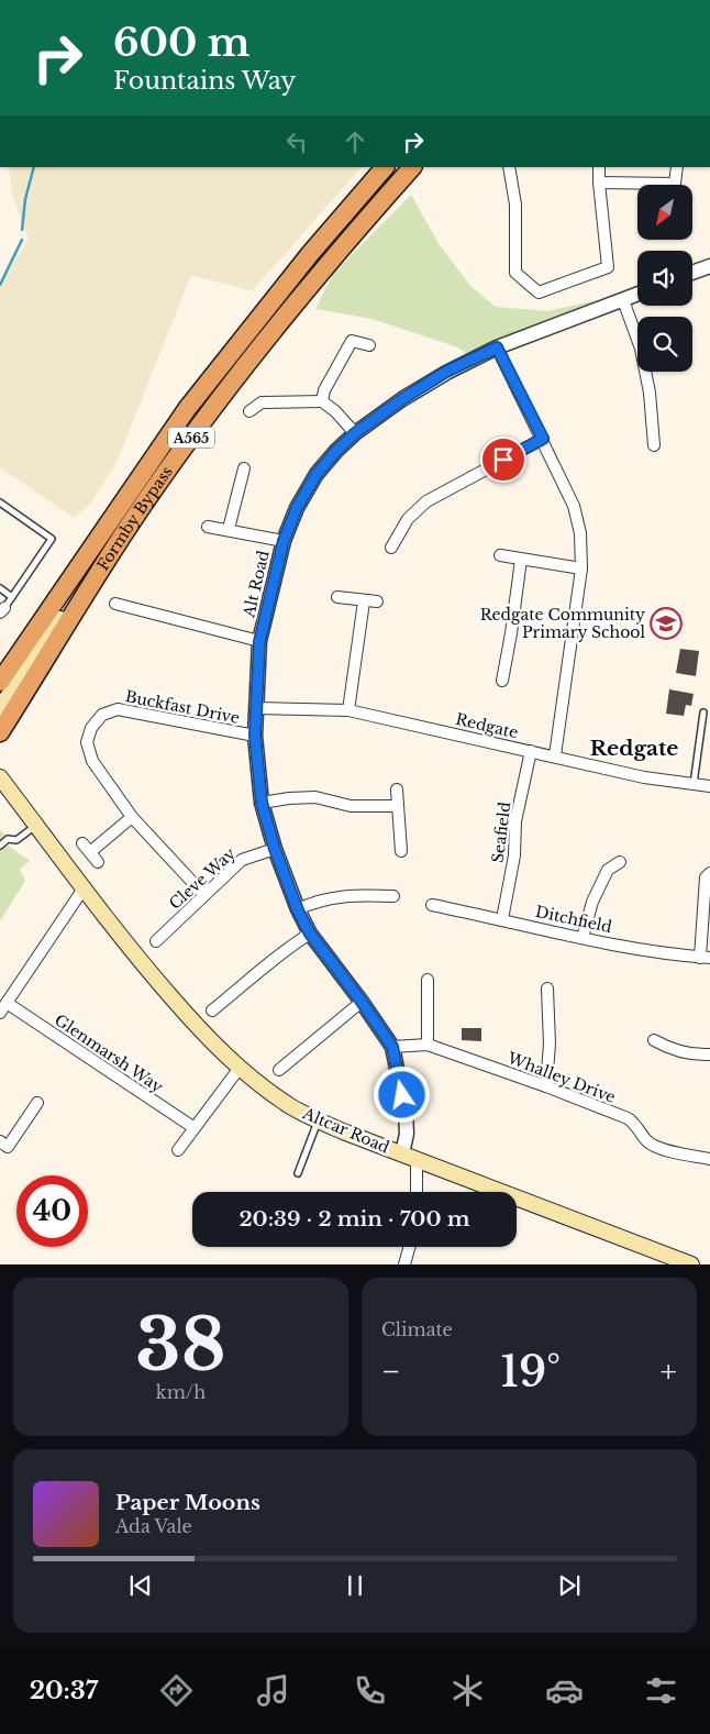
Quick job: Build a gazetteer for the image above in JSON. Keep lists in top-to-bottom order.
{
  "streets": {
    "highway": ["A565", "Formby Bypass"],
    "main road": ["Altcar Road"],
    "street": [
      "Alt Road",
      "Buckfast Drive",
      "Redgate",
      "Seafield",
      "Cleve Way",
      "Ditchfield",
      "Glenmarsh Way",
      "Whalley Drive"
    ]
  },
  "crossings": [
    ["Alt Road", "Buckfast Drive"],
    ["Alt Road", "Redgate"],
    ["Alt Road", "Cleve Way"],
    ["Alt Road", "Whalley Drive"],
    ["Alt Road", "Altcar Road"],
    ["Buckfast Drive", "Cleve Way"],
    ["Redgate", "Seafield"],
    ["Seafield", "Ditchfield"]
  ],
  "districts": ["Redgate"],
  "places": {
    "school or university": ["Redgate Community Primary School"]
  },
  "north": "bottom left",
  "page": {
    "turn": ["600 m", "Fountains Way"],
    "limit": "40",
    "trip": "20:39 · 2 min · 700 m",
    "tile": [
      ["38", "km/h"],
      "Climate"
    ],
    "heat": ["−", "19°", "+"],
    "song": ["Paper Moons", "Ada Vale"],
    "tabs": "20:37"
  }
}
